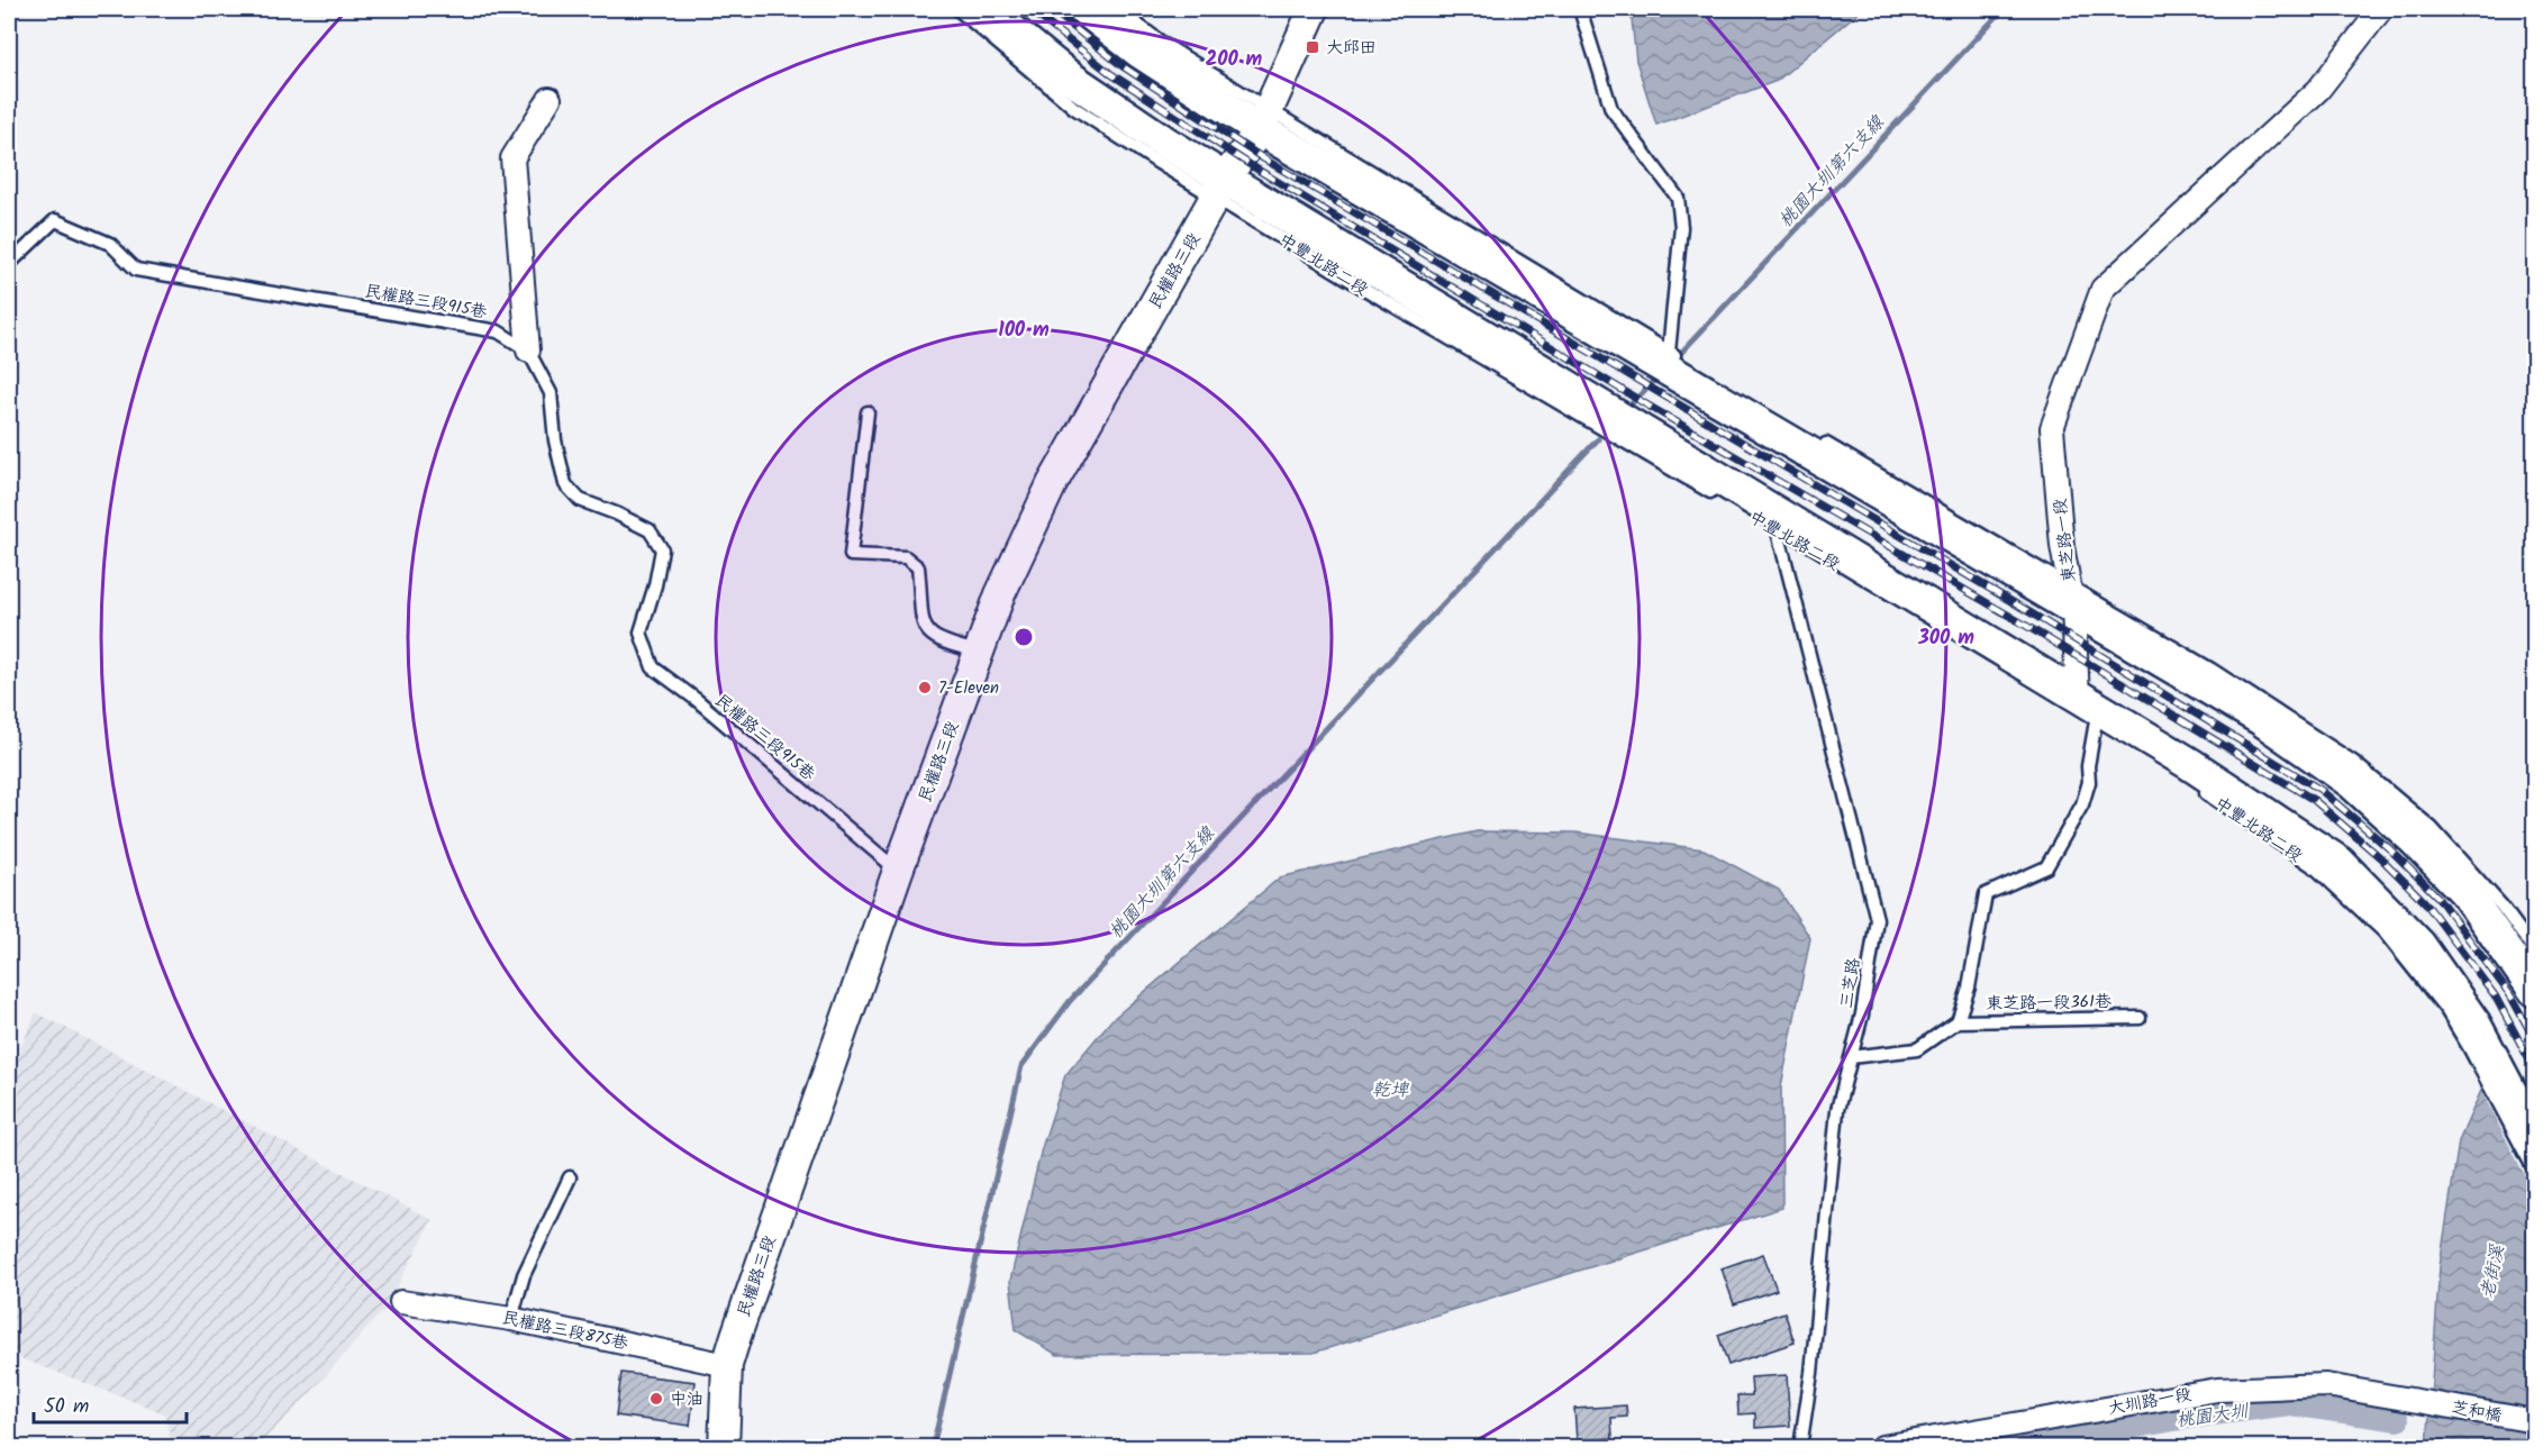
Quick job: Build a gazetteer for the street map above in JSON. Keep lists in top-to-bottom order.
{
  "streets": {
    "main road": ["中豐北路二段"],
    "street": [
      "民權路三段",
      "東芝路一段",
      "民權路三段875巷",
      "大圳路一段",
      "芝和橋"
    ],
    "lane": ["民權路三段915巷", "三芝路", "東芝路一段361巷"]
  },
  "crossings": [
    ["中豐北路二段", "民權路三段"],
    ["中豐北路二段", "東芝路一段"],
    ["中豐北路二段", "三芝路"],
    ["民權路三段", "民權路三段915巷"],
    ["民權路三段", "民權路三段875巷"],
    ["東芝路一段", "東芝路一段361巷"],
    ["大圳路一段", "芝和橋"]
  ],
  "water": [
    "桃園大圳第六支線",
    "乾埤",
    "老街溪",
    "桃園大圳"
  ],
  "places": {
    "transit": ["大邱田"],
    "other": ["7-Eleven", "中油"]
  },
  "scale_bar": "50 m",
  "rings": ["200 m", "100 m", "300 m"]
}
